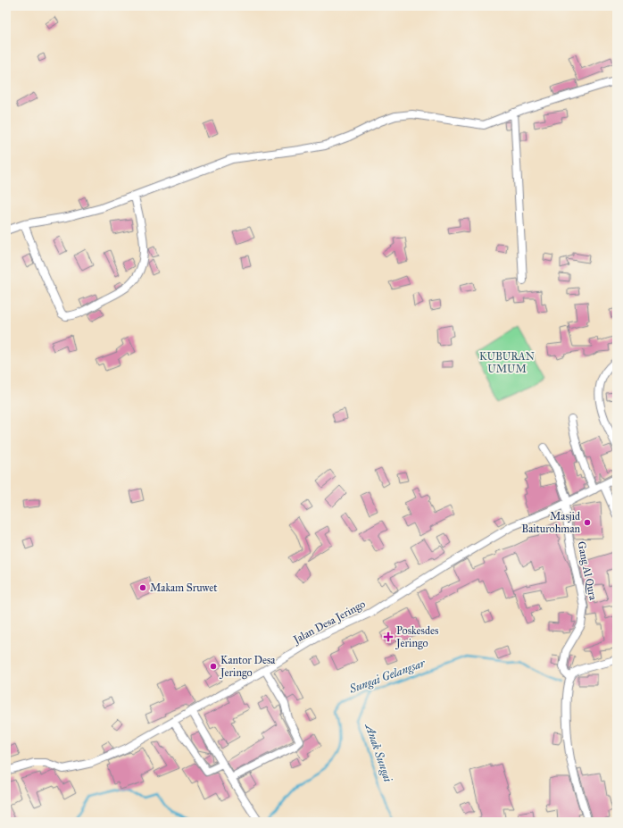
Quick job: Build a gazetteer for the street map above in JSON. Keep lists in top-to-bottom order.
{
  "streets": {
    "street": ["Gang Al Qura", "Jalan Desa Jeringo"]
  },
  "crossings": [
    ["Gang Al Qura", "Jalan Desa Jeringo"]
  ],
  "water": ["Sungai Gelangsar", "Anak Sungai"],
  "parks": ["KUBURAN UMUM"],
  "places": {
    "other": ["Masjid Baiturohman", "Makam Sruwet", "Kantor Desa Jeringo"],
    "health": ["Poskesdes Jeringo"]
  }
}
